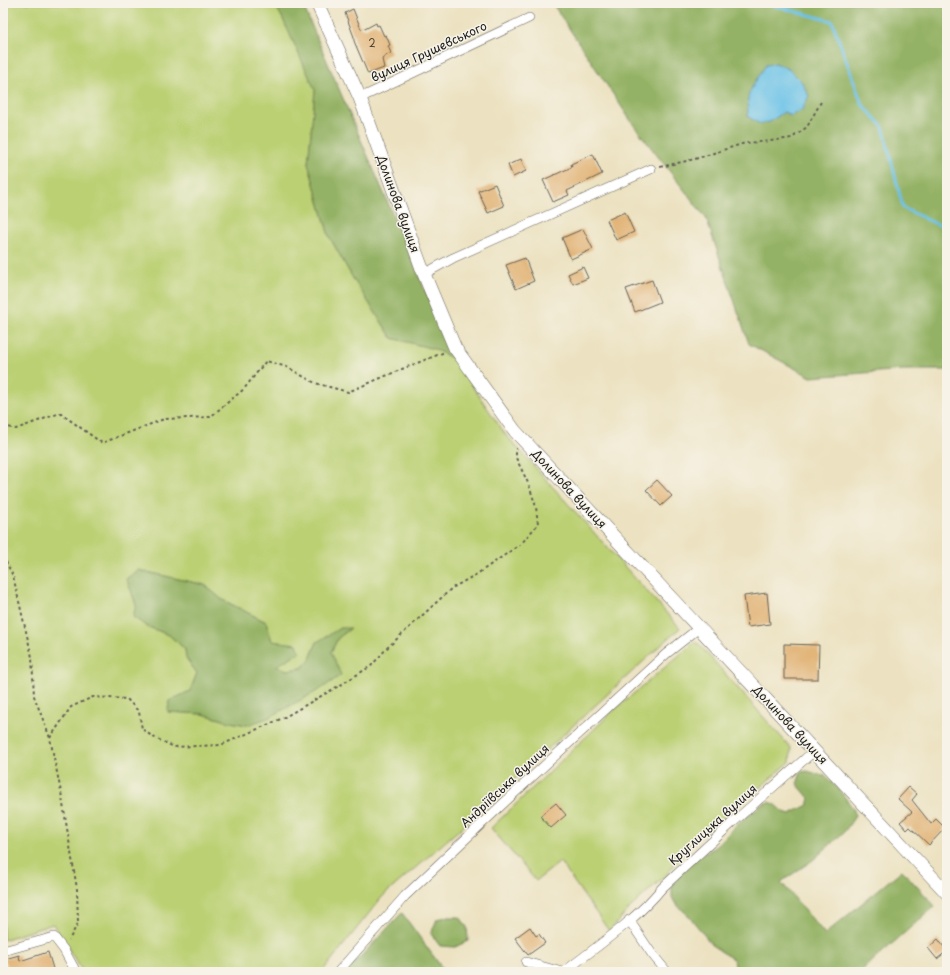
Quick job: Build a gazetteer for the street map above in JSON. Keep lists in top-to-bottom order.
{
  "streets": {
    "street": [
      "вулиця Грушевського",
      "Долинова вулиця",
      "Андріївська вулиця",
      "Круглицька вулиця"
    ]
  },
  "crossings": [
    ["вулиця Грушевського", "Долинова вулиця"],
    ["Долинова вулиця", "Андріївська вулиця"],
    ["Долинова вулиця", "Круглицька вулиця"]
  ],
  "house_numbers": ["2"]
}
